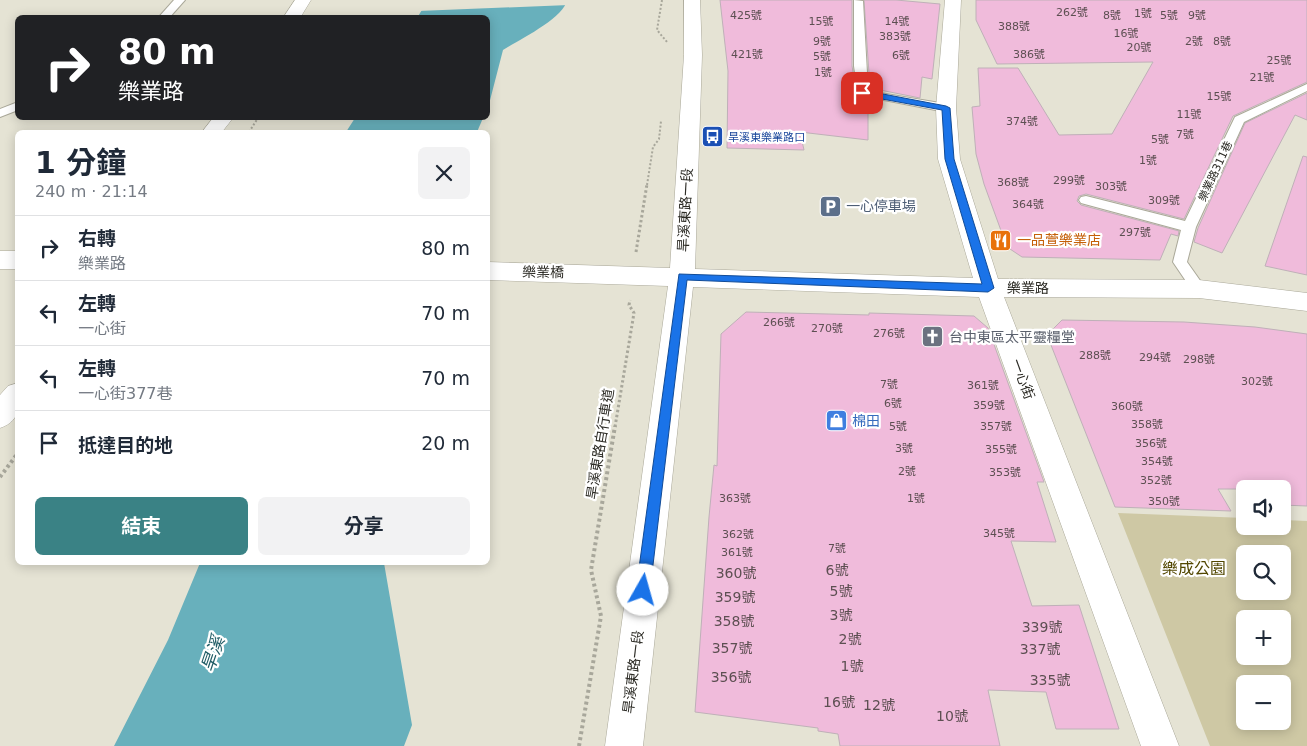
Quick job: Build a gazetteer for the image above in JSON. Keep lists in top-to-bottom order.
{
  "streets": {
    "street": [
      "旱溪東路一段",
      "樂業橋",
      "樂業路",
      "一心街"
    ],
    "lane": ["樂業路311巷"],
    "path": ["旱溪東路自行車道"]
  },
  "crossings": [
    ["樂業路311巷", "樂業路"],
    ["旱溪東路一段", "樂業路"],
    ["樂業橋", "樂業路"],
    ["樂業路", "一心街"],
    ["樂業路", "旱溪東路自行車道"]
  ],
  "water": ["旱溪"],
  "parks": ["樂成公園"],
  "places": {
    "bus stop": ["旱溪東樂業路口"],
    "parking": ["一心停車場"],
    "restaurant": ["一品萱樂業店"],
    "church": ["台中東區太平靈糧堂"],
    "shop": ["棉田"]
  },
  "house_numbers": [
    "262號",
    "1號",
    "425號",
    "8號",
    "5號",
    "9號",
    "15號",
    "14號",
    "388號",
    "16號",
    "383號",
    "9號",
    "2號",
    "8號",
    "20號",
    "421號",
    "386號",
    "6號",
    "5號",
    "25號",
    "1號",
    "21號",
    "15號",
    "11號",
    "374號",
    "7號",
    "5號",
    "1號",
    "299號",
    "368號",
    "303號",
    "309號",
    "364號",
    "297號",
    "266號",
    "270號",
    "276號",
    "288號",
    "294號",
    "298號",
    "302號",
    "7號",
    "361號",
    "6號",
    "359號",
    "360號",
    "358號",
    "5號",
    "357號",
    "356號",
    "3號",
    "355號",
    "354號",
    "2號",
    "353號",
    "352號",
    "363號",
    "1號",
    "350號",
    "345號",
    "362號",
    "7號",
    "361號",
    "6號",
    "360號",
    "5號",
    "359號",
    "3號",
    "358號",
    "339號",
    "2號",
    "357號",
    "337號",
    "1號",
    "356號",
    "335號",
    "16號",
    "12號",
    "10號"
  ],
  "page": {
    "turn": ["80 m", "樂業路"],
    "heading": ["1 分鐘", "240 m · 21:14"],
    "list": [
      {
        "name": "右轉",
        "note": "樂業路",
        "value": "80 m"
      },
      {
        "name": "左轉",
        "note": "一心街",
        "value": "70 m"
      },
      {
        "name": "左轉",
        "note": "一心街377巷",
        "value": "70 m"
      },
      {
        "name": "抵達目的地",
        "value": "20 m"
      }
    ],
    "map_buttons": ["+", "−"],
    "buttons": ["結束", "分享"]
  }
}
